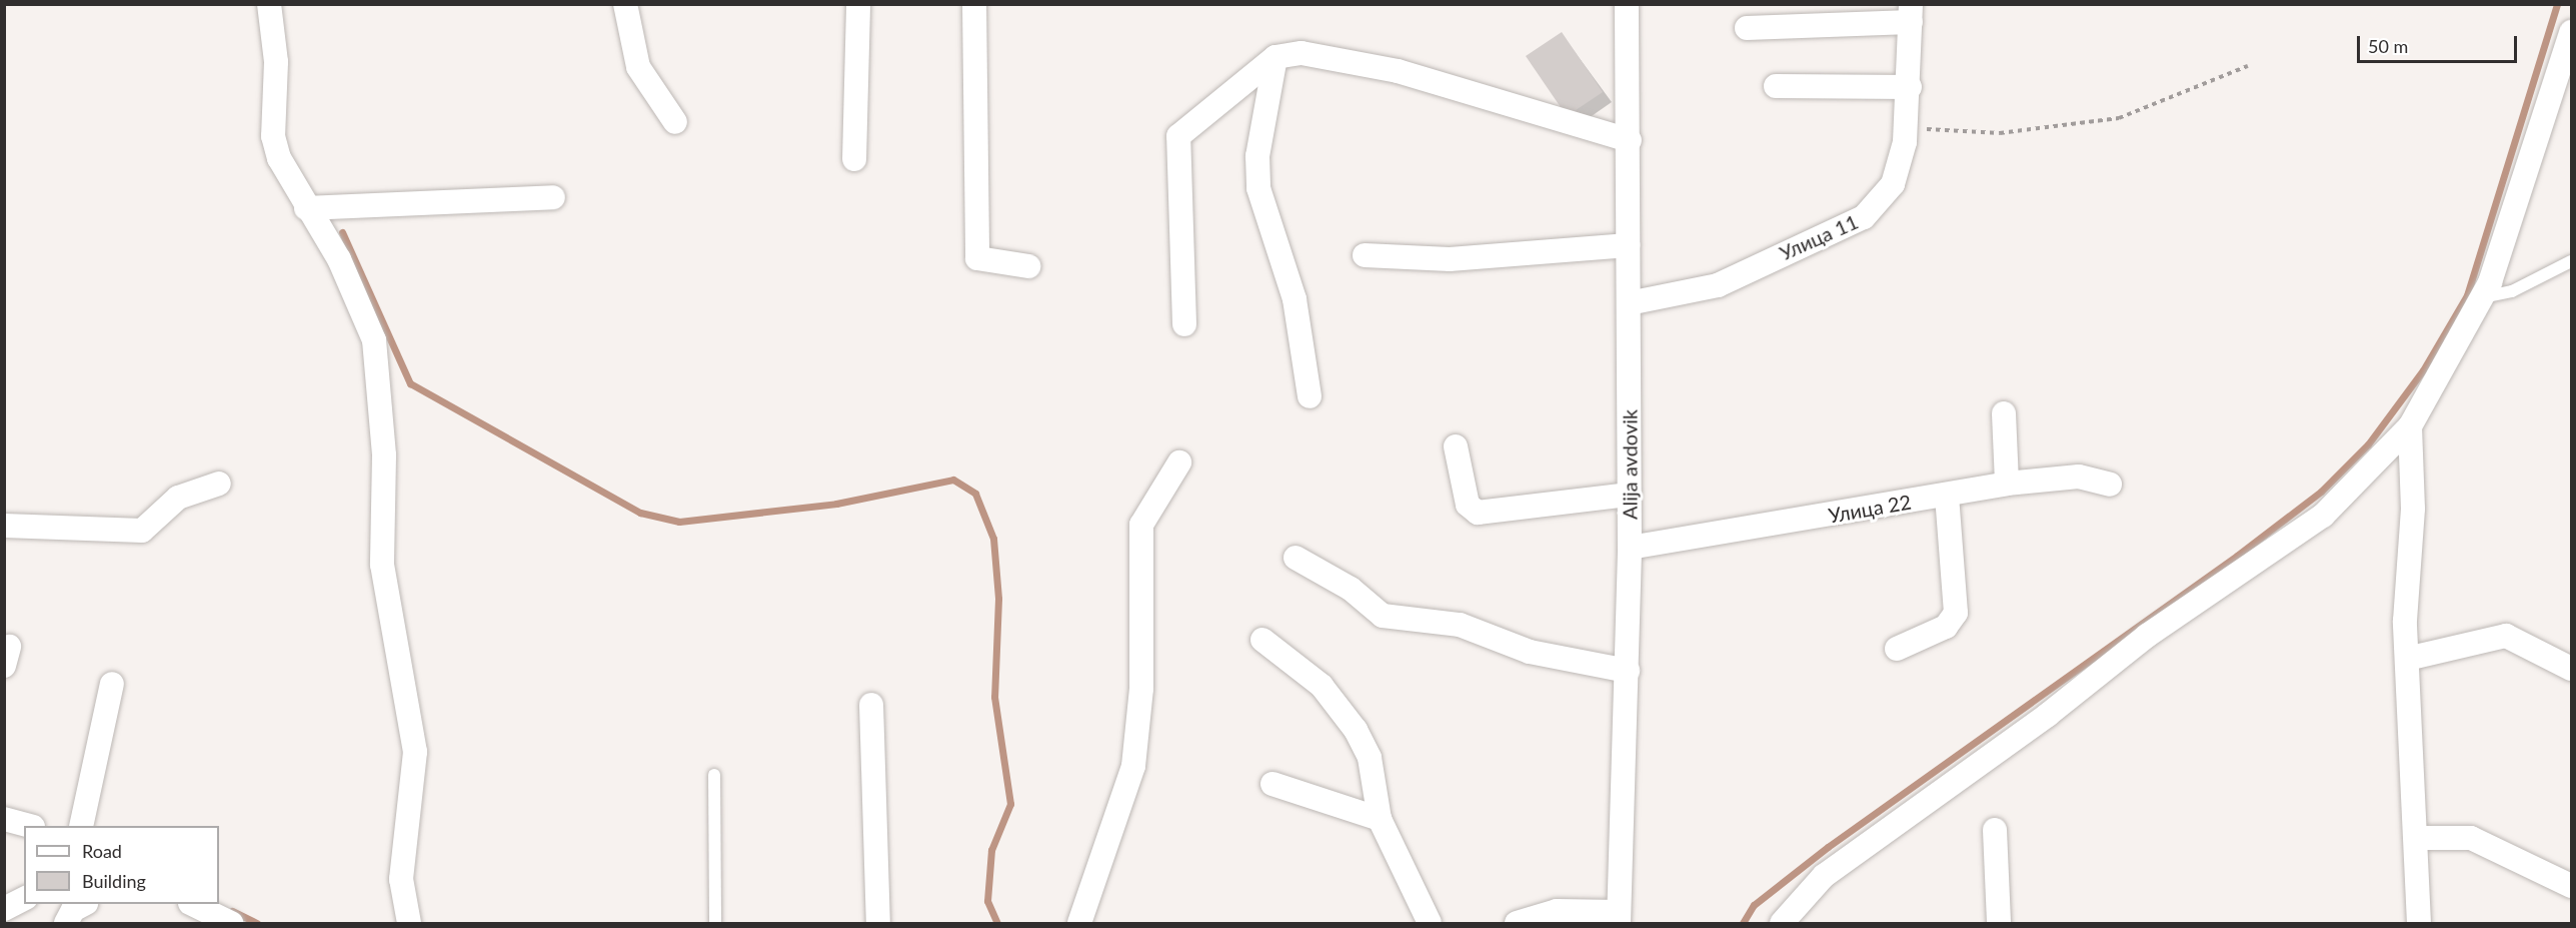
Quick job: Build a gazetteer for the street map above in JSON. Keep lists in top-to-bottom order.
{
  "streets": {
    "street": ["Улица 11", "Alija avdovik", "Улица 22"]
  },
  "crossings": [
    ["Улица 11", "Alija avdovik"],
    ["Alija avdovik", "Улица 22"]
  ],
  "legend": ["Road", "Building"],
  "scale_bar": "50 m"
}
